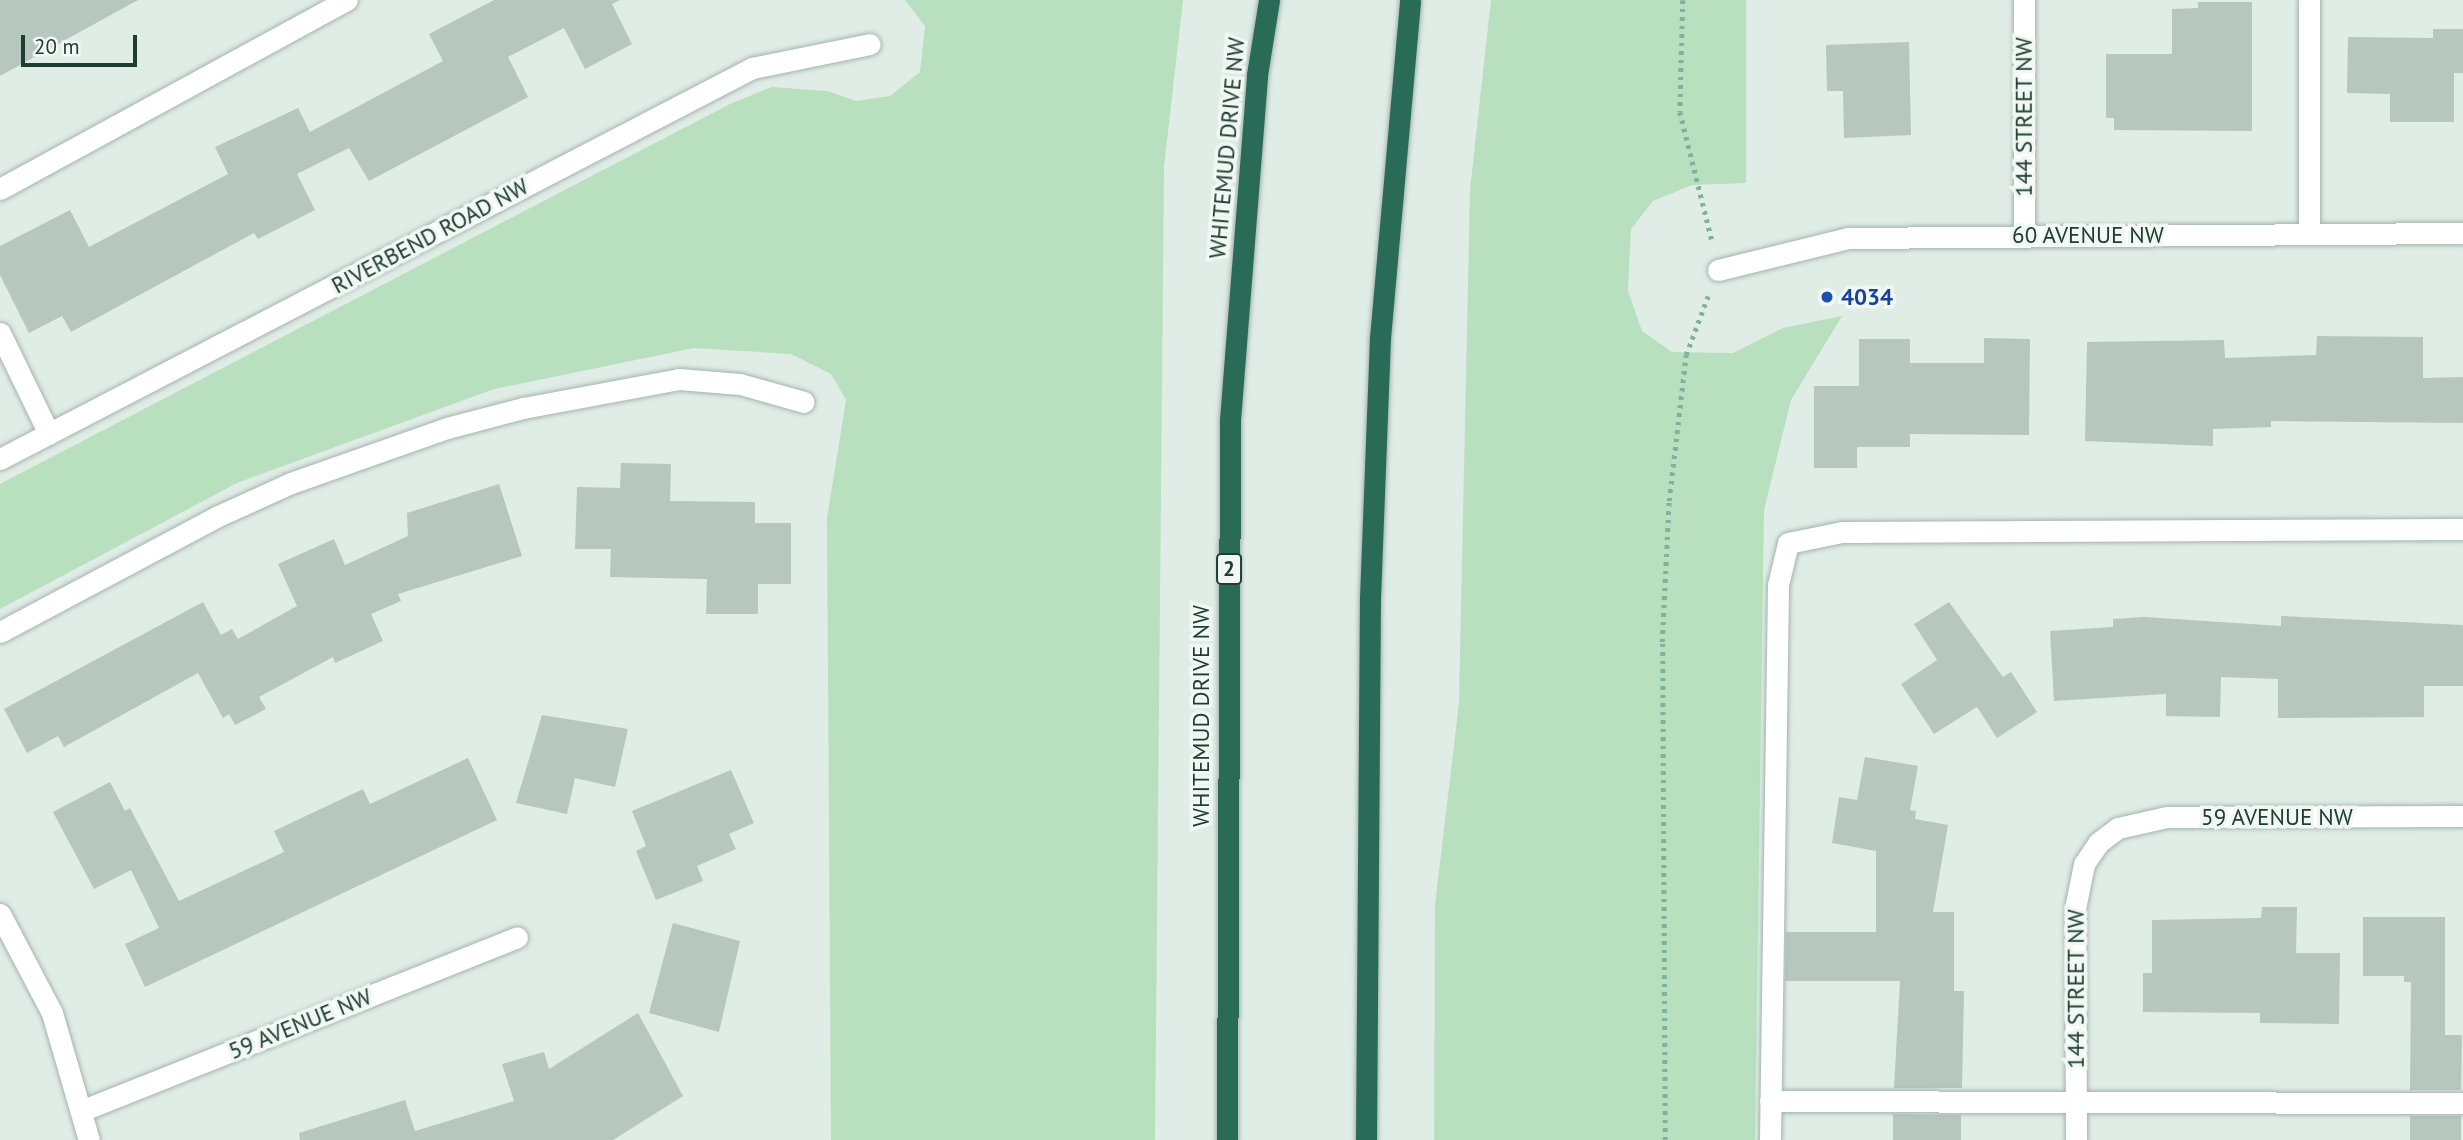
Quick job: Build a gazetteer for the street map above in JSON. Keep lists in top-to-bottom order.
{
  "streets": {
    "highway": ["WHITEMUD DRIVE NW", "2"],
    "street": [
      "144 STREET NW",
      "60 AVENUE NW",
      "RIVERBEND ROAD NW",
      "59 AVENUE NW"
    ]
  },
  "crossings": [
    ["144 STREET NW", "60 AVENUE NW"],
    ["144 STREET NW", "59 AVENUE NW"]
  ],
  "places": ["4034"],
  "scale_bar": "20 m"
}
